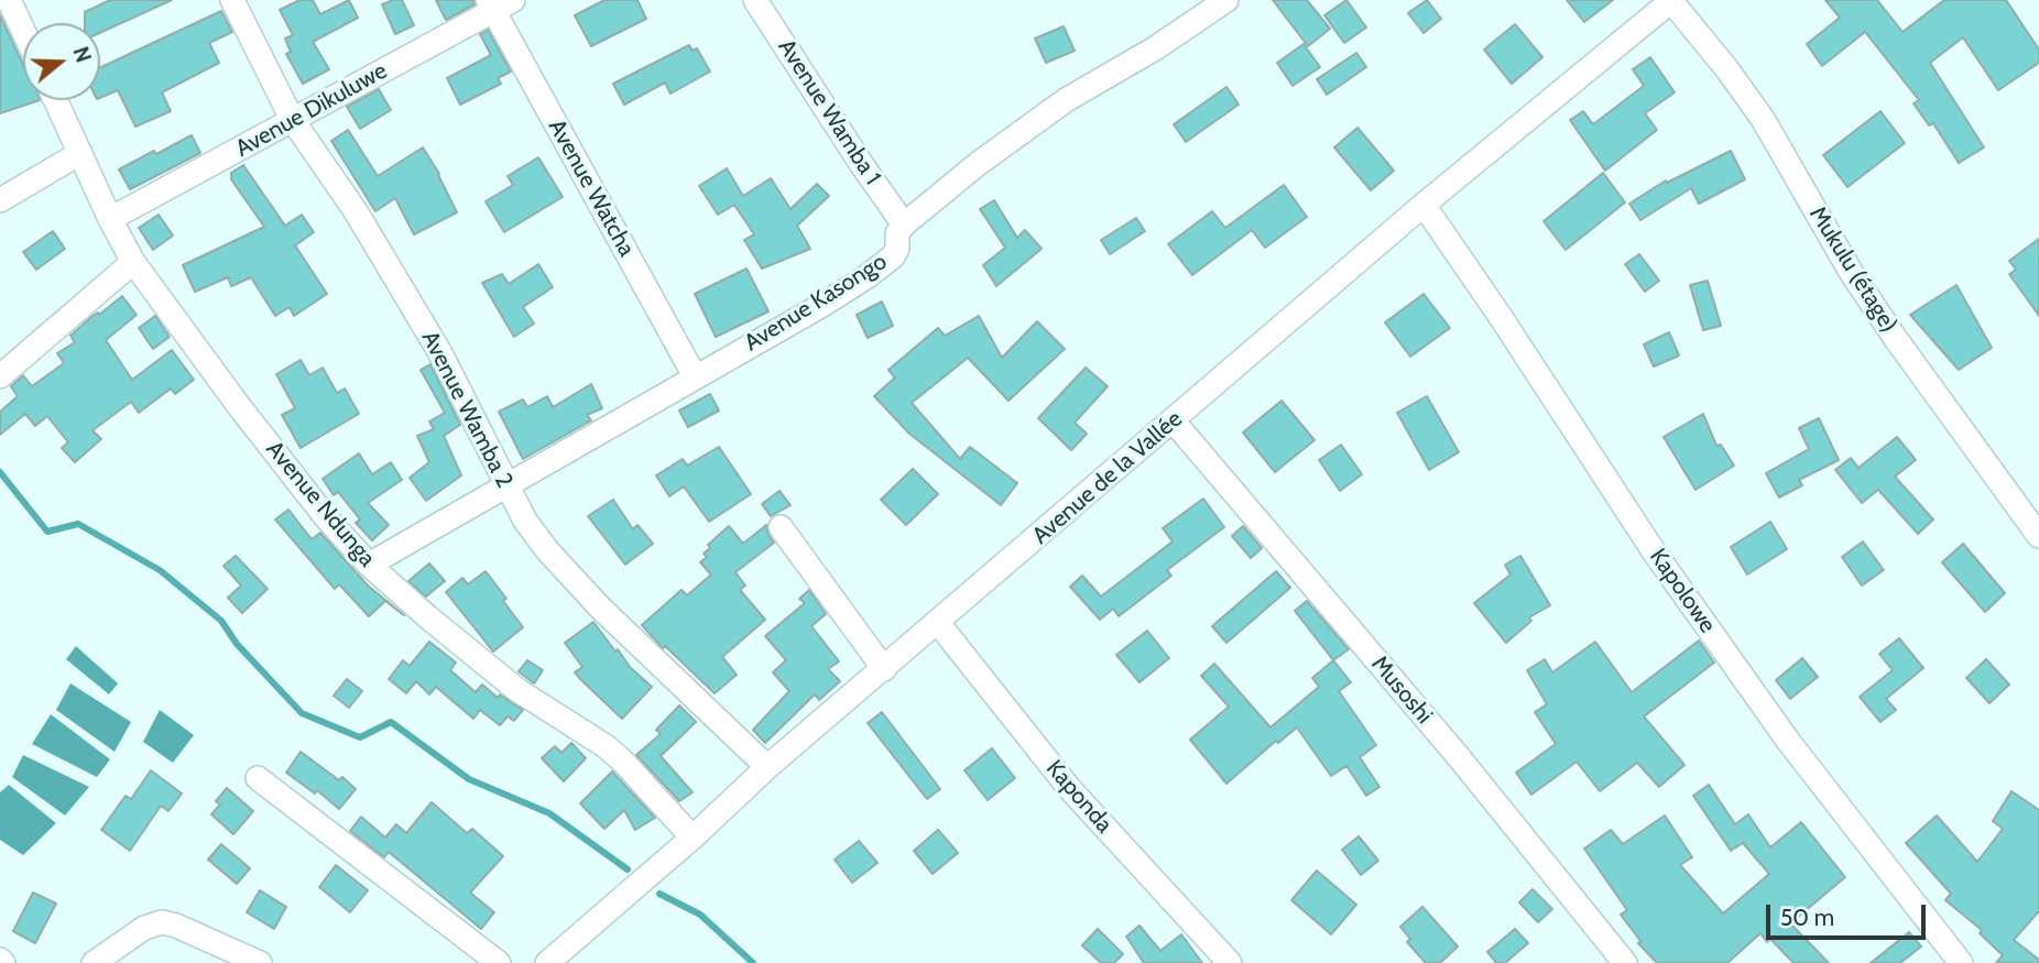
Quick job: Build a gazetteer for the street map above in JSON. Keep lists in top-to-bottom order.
{
  "streets": {
    "street": [
      "Avenue Dikuluwe",
      "Avenue Wamba 1",
      "Avenue Watcha",
      "Mukulu (étage)",
      "Avenue Kasongo",
      "Avenue Wamba 2",
      "Avenue de la Vallée",
      "Avenue Ndunga",
      "Kapolowe",
      "Musoshi",
      "Kaponda"
    ]
  },
  "crossings": [
    ["Avenue Dikuluwe", "Avenue Watcha"],
    ["Avenue Dikuluwe", "Avenue Wamba 2"],
    ["Avenue Dikuluwe", "Avenue Ndunga"],
    ["Avenue Wamba 1", "Avenue Kasongo"],
    ["Avenue Watcha", "Avenue Kasongo"],
    ["Mukulu (étage)", "Avenue de la Vallée"],
    ["Avenue Kasongo", "Avenue Wamba 2"],
    ["Avenue Kasongo", "Avenue Ndunga"],
    ["Avenue Wamba 2", "Avenue de la Vallée"],
    ["Avenue de la Vallée", "Avenue Ndunga"],
    ["Avenue de la Vallée", "Kapolowe"],
    ["Avenue de la Vallée", "Musoshi"],
    ["Avenue de la Vallée", "Kaponda"]
  ],
  "scale_bar": "50 m",
  "north": "right"
}
